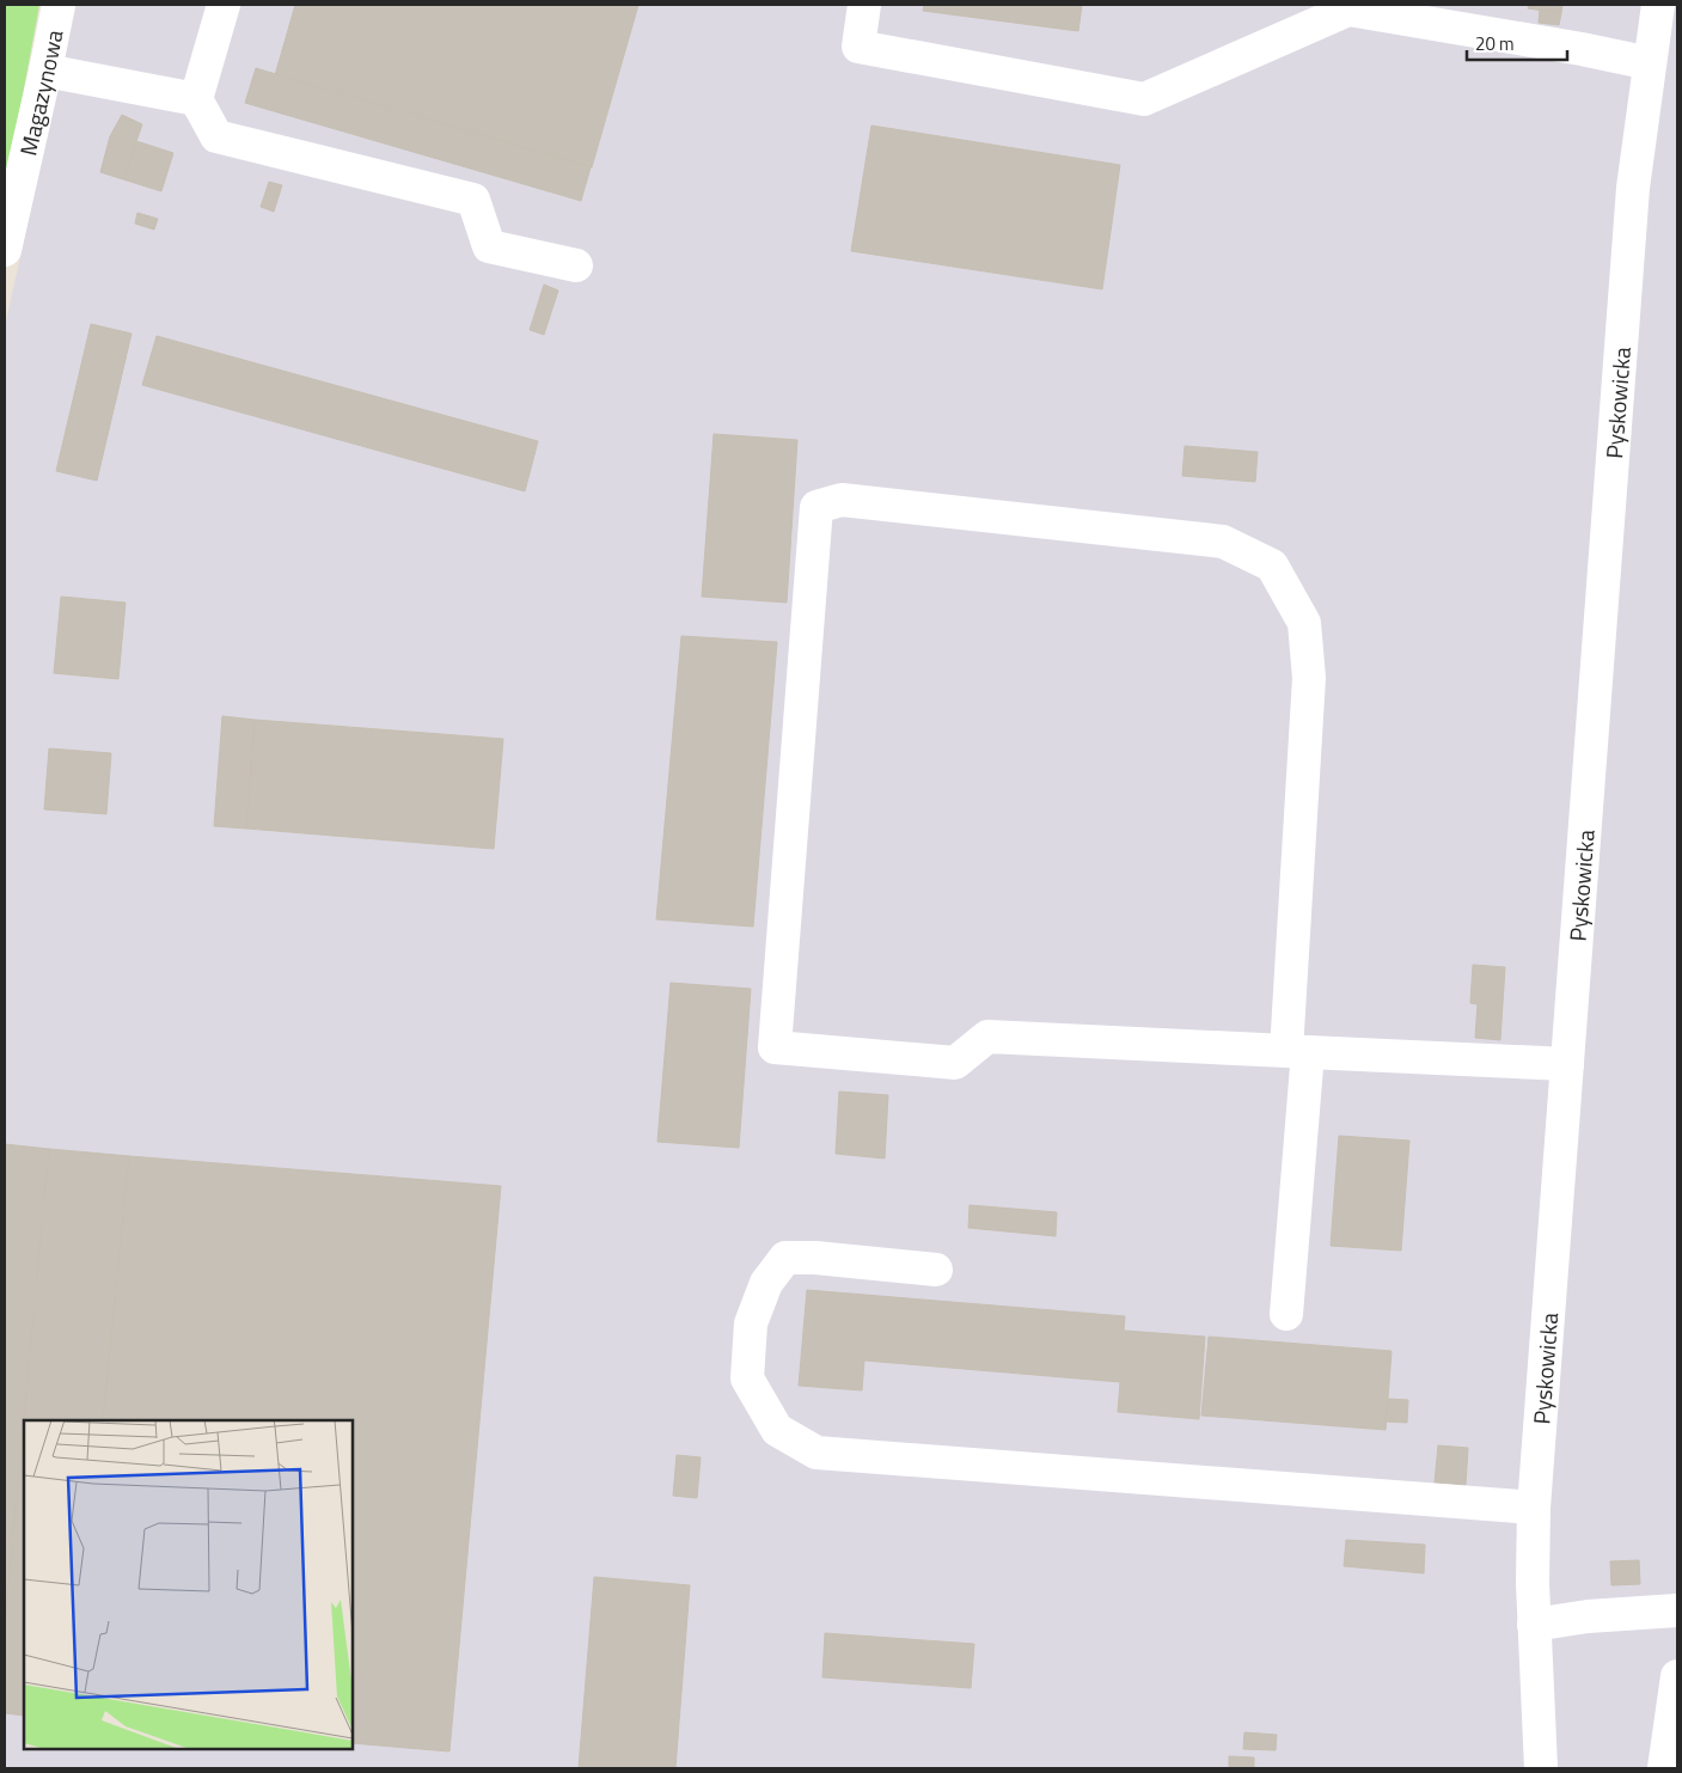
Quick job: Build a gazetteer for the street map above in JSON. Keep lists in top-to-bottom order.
{
  "streets": {
    "street": ["Magazynowa", "Pyskowicka"]
  },
  "scale_bar": "20 m"
}
